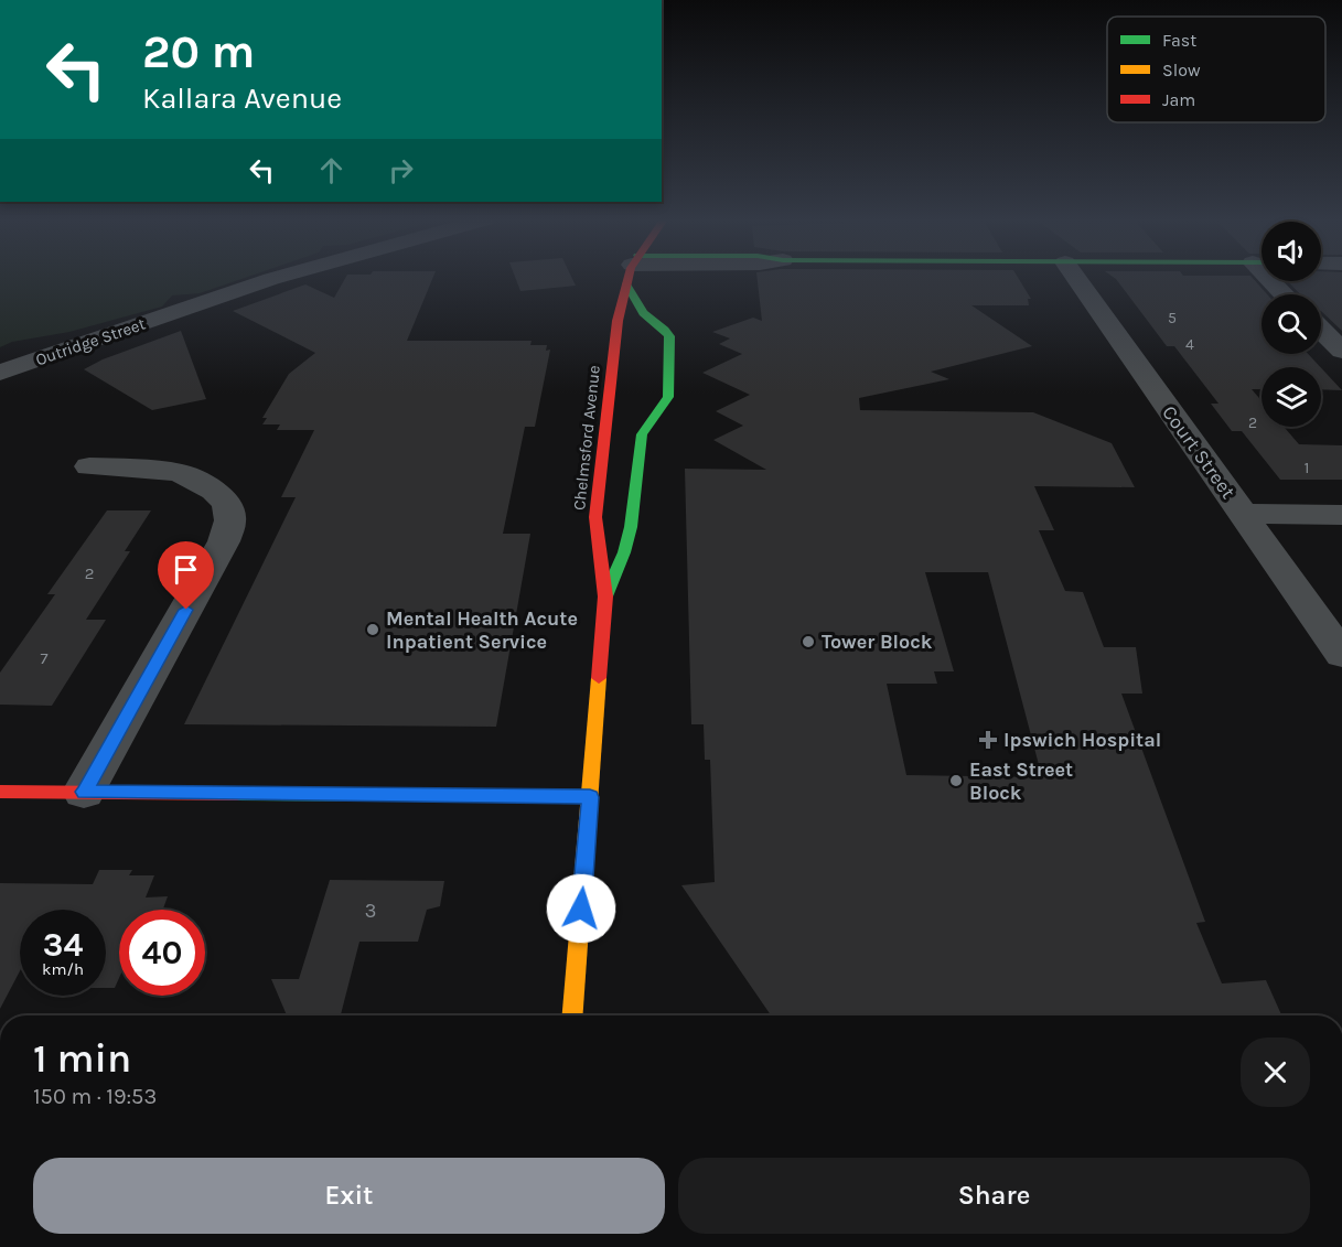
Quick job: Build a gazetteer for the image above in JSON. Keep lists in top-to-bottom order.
{
  "streets": {
    "street": ["Outridge Street", "Chelmsford Avenue", "Court Street"]
  },
  "places": {
    "other": ["Mental Health Acute Inpatient Service", "Tower Block", "East Street Block"],
    "health": ["Ipswich Hospital"]
  },
  "house_numbers": [
    "5",
    "4",
    "2",
    "1",
    "2",
    "7",
    "3"
  ],
  "legend": ["Fast", "Slow", "Jam"],
  "page": {
    "turn": ["20 m", "Kallara Avenue"],
    "speed": "34 km/h",
    "limit": "40",
    "heading": ["1 min", "150 m · 19:53"],
    "buttons": ["Exit", "Share"]
  }
}
